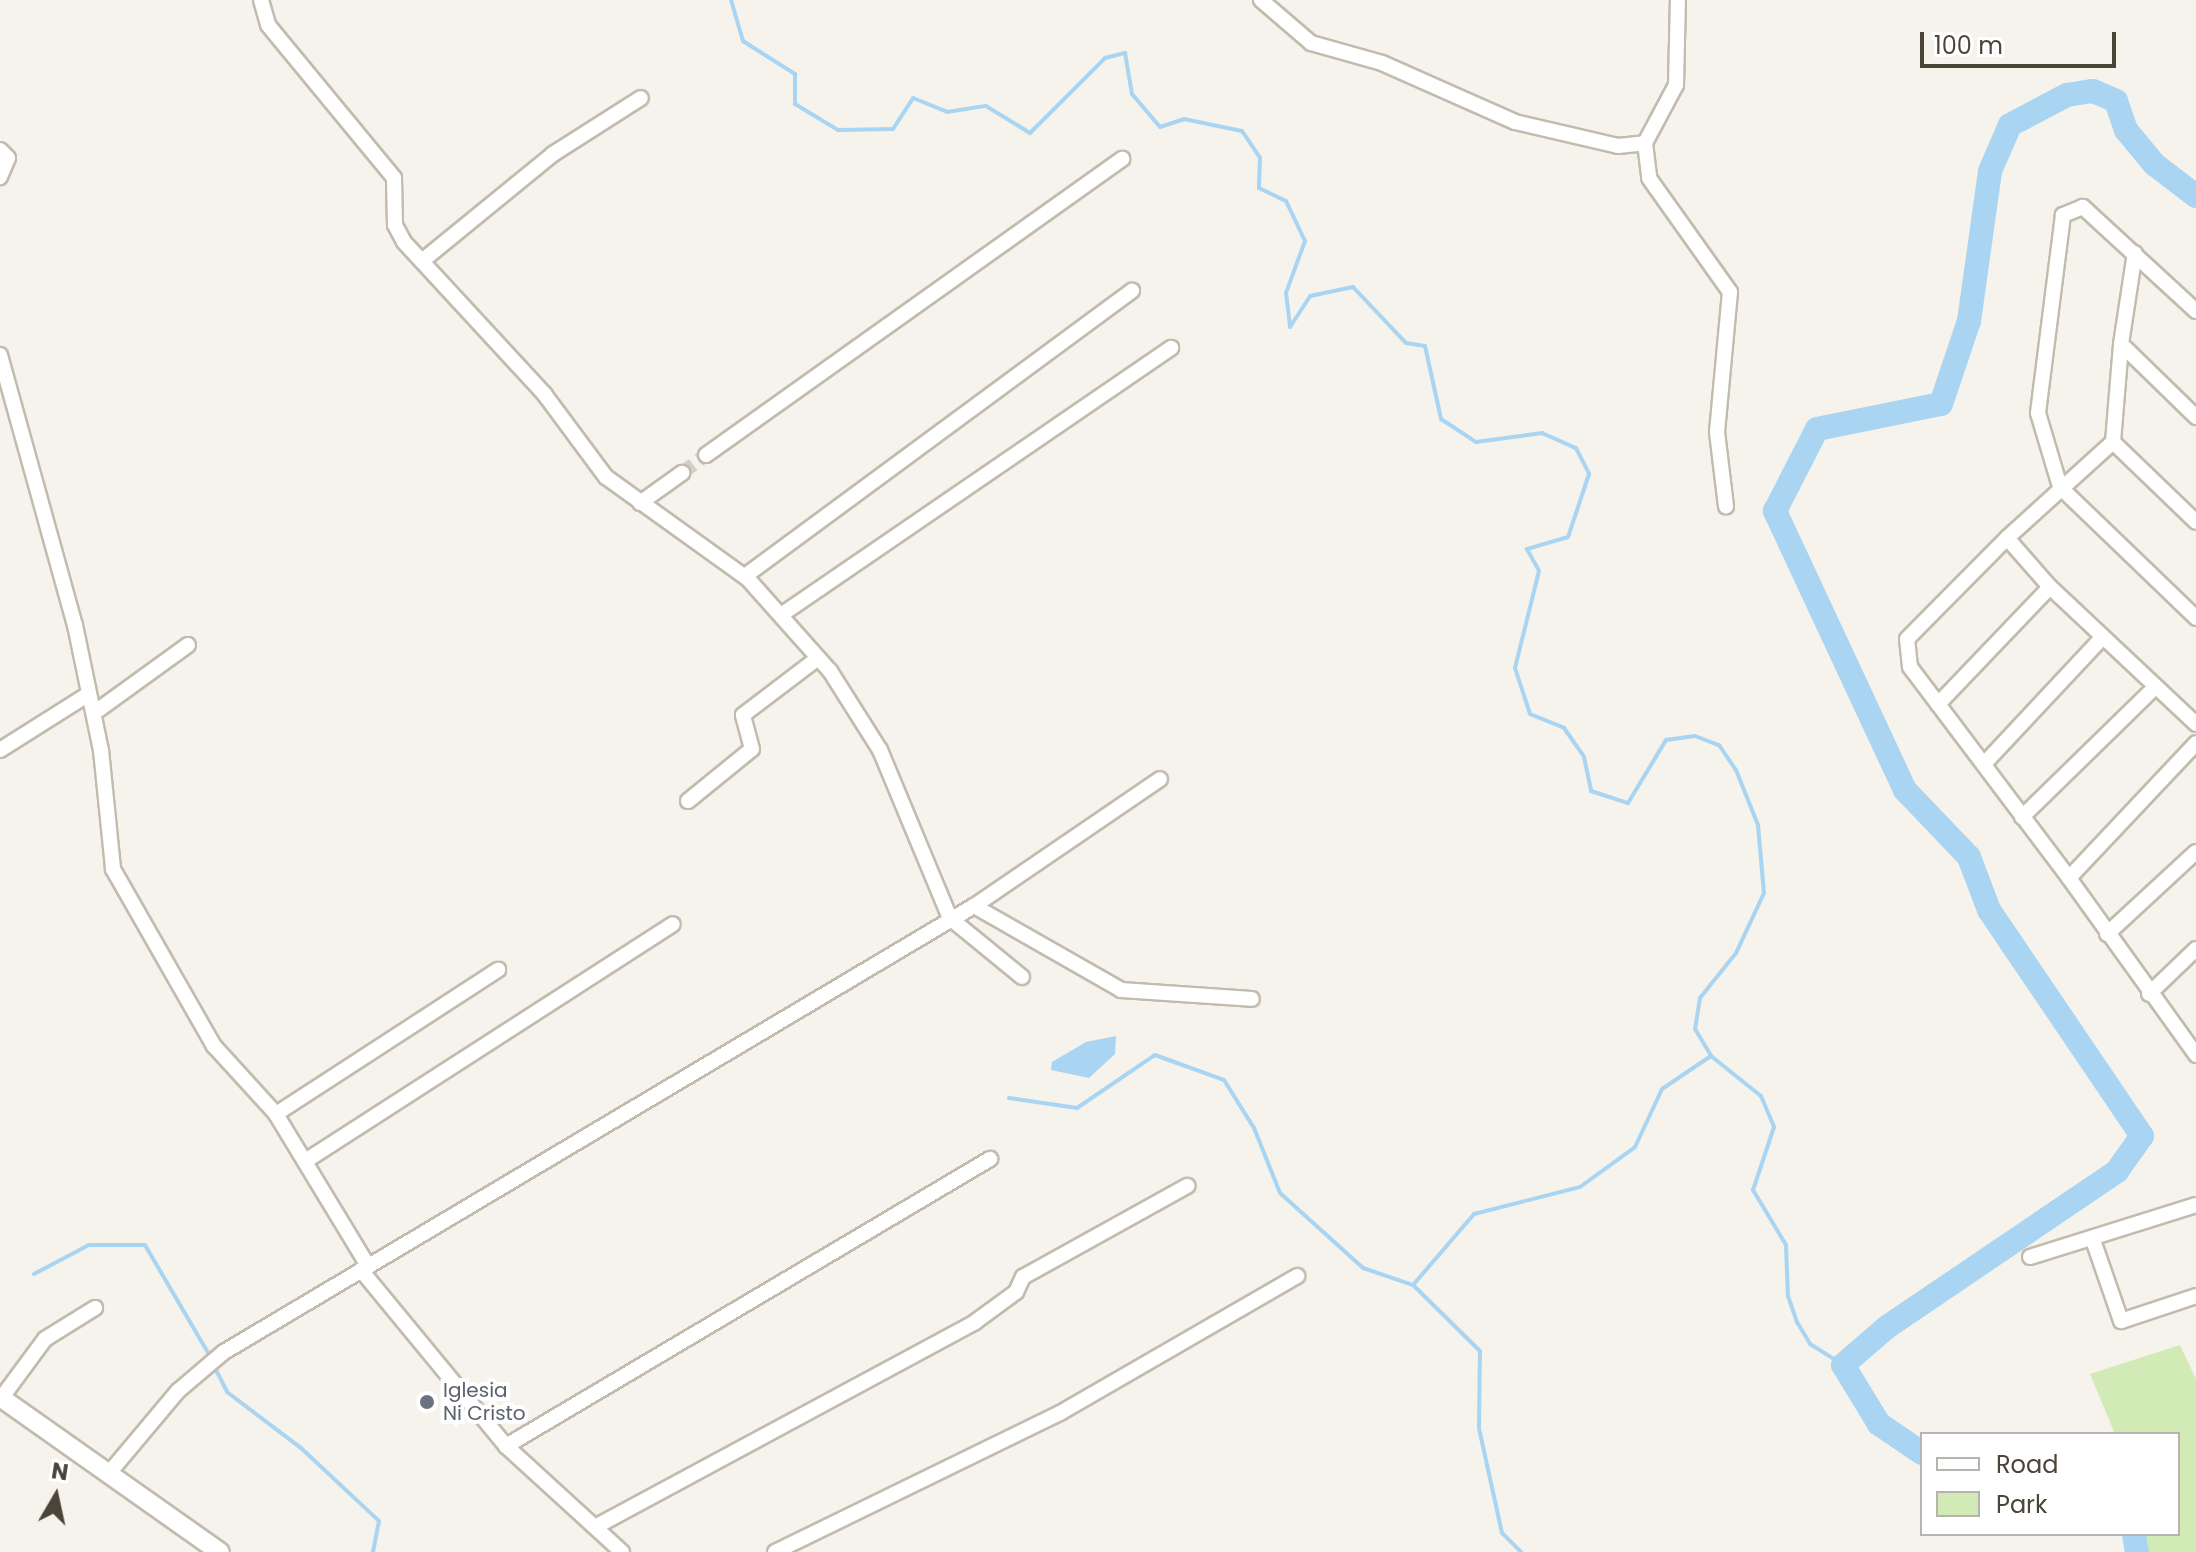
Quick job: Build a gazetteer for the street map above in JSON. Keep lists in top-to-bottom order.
{
  "places": ["Iglesia Ni Cristo"],
  "legend": ["Road", "Park"],
  "scale_bar": "100 m",
  "north": "top"
}
